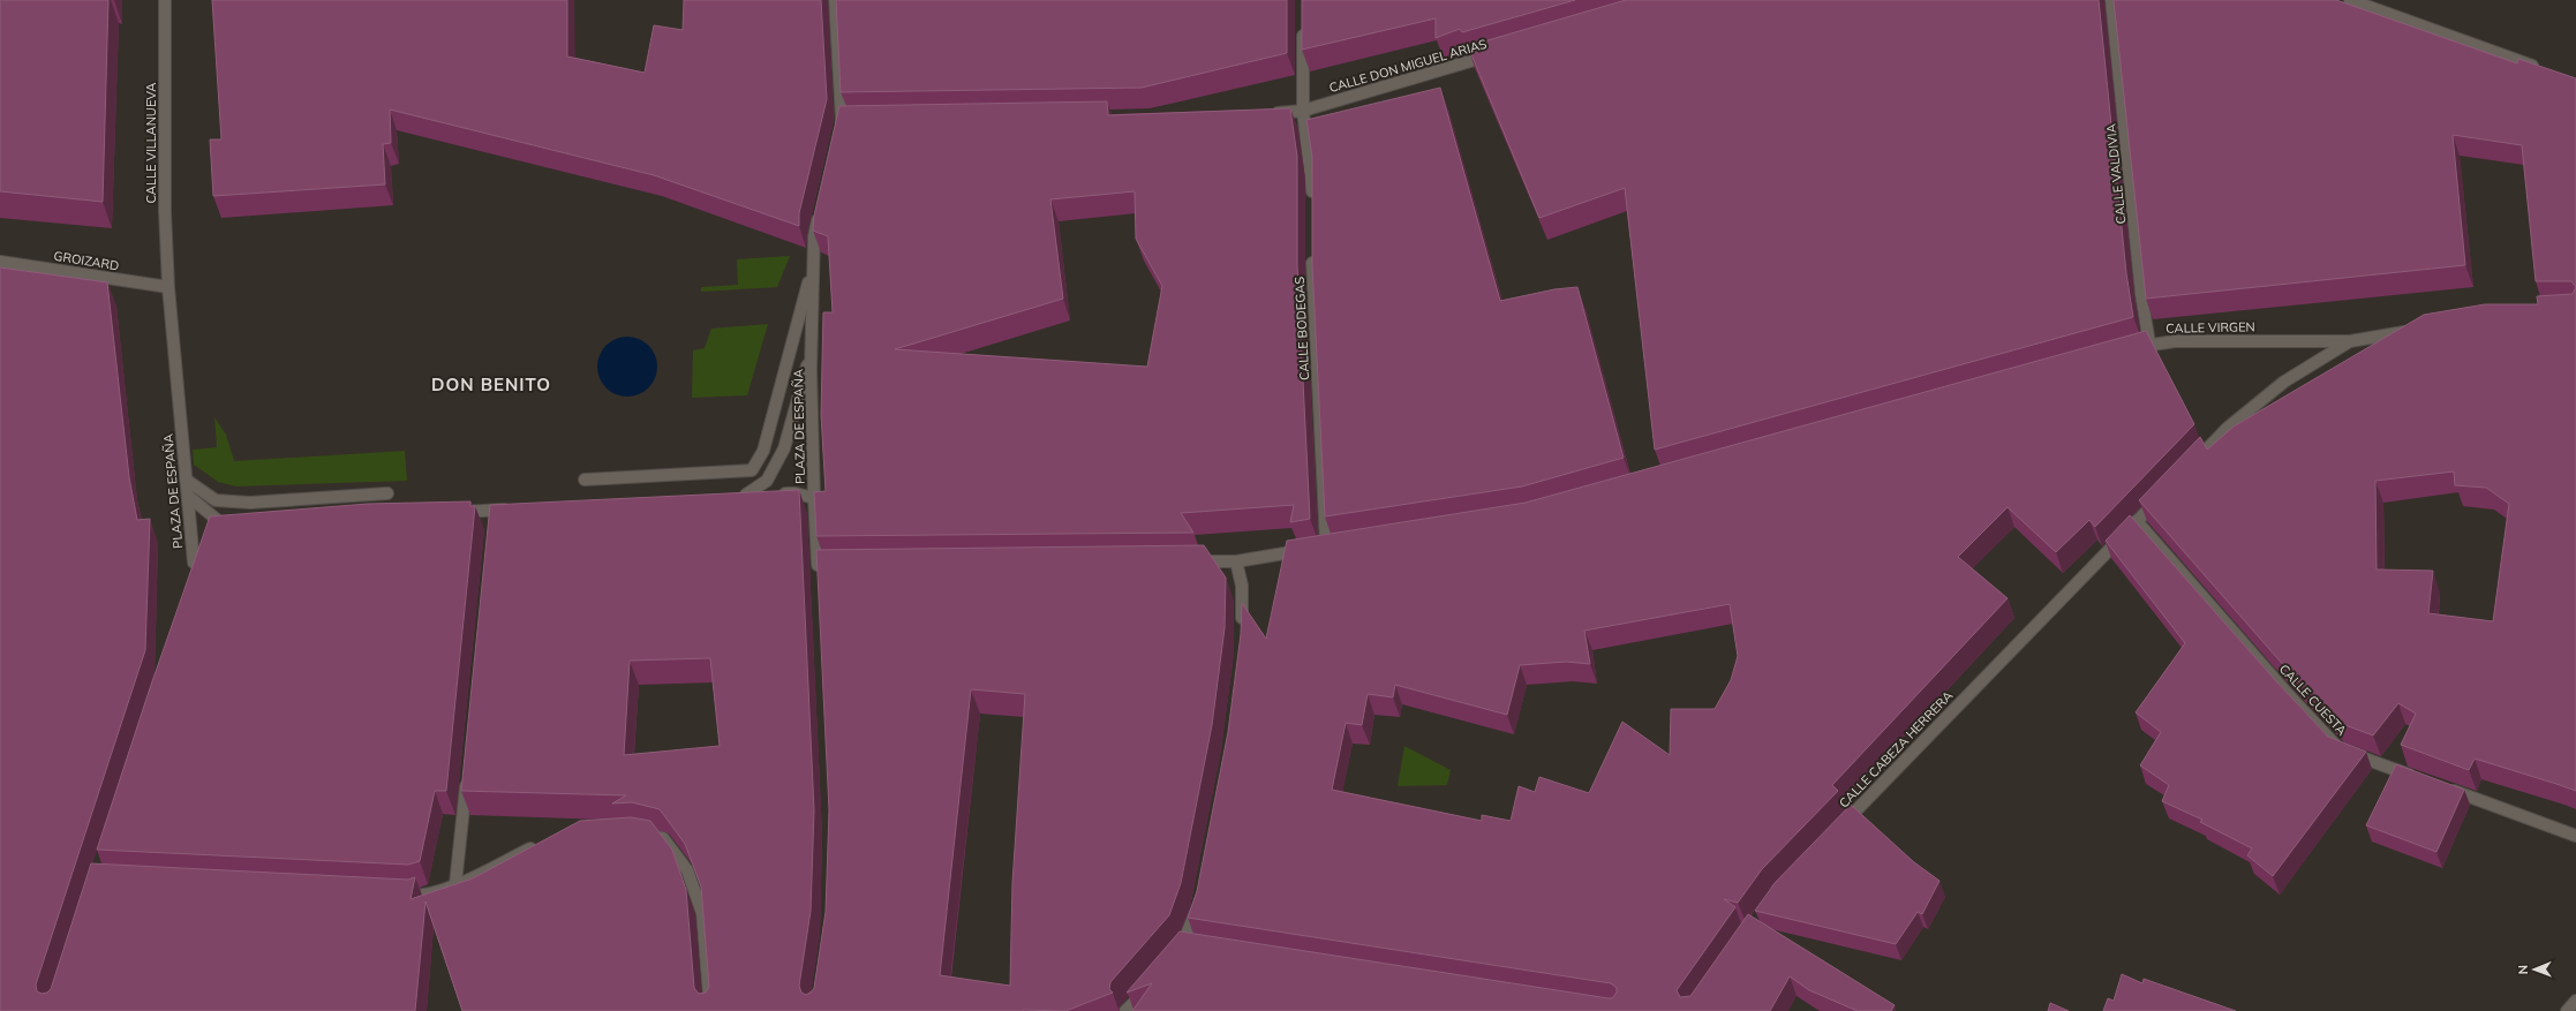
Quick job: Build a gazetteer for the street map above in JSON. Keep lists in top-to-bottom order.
{
  "streets": {
    "street": [
      "CALLE DON MIGUEL ARIAS",
      "CALLE VILLANUEVA",
      "CALLE VALDIVIA",
      "GROIZARD",
      "CALLE VIRGEN",
      "CALLE BODEGAS",
      "PLAZA DE ESPAÑA",
      "CALLE CUESTA",
      "CALLE CABEZA HERRERA"
    ]
  },
  "crossings": [
    ["CALLE VILLANUEVA", "GROIZARD"],
    ["CALLE VILLANUEVA", "PLAZA DE ESPAÑA"],
    ["CALLE VALDIVIA", "CALLE VIRGEN"],
    ["GROIZARD", "PLAZA DE ESPAÑA"],
    ["CALLE CUESTA", "CALLE CABEZA HERRERA"]
  ],
  "districts": ["DON BENITO"],
  "north": "left"
}
